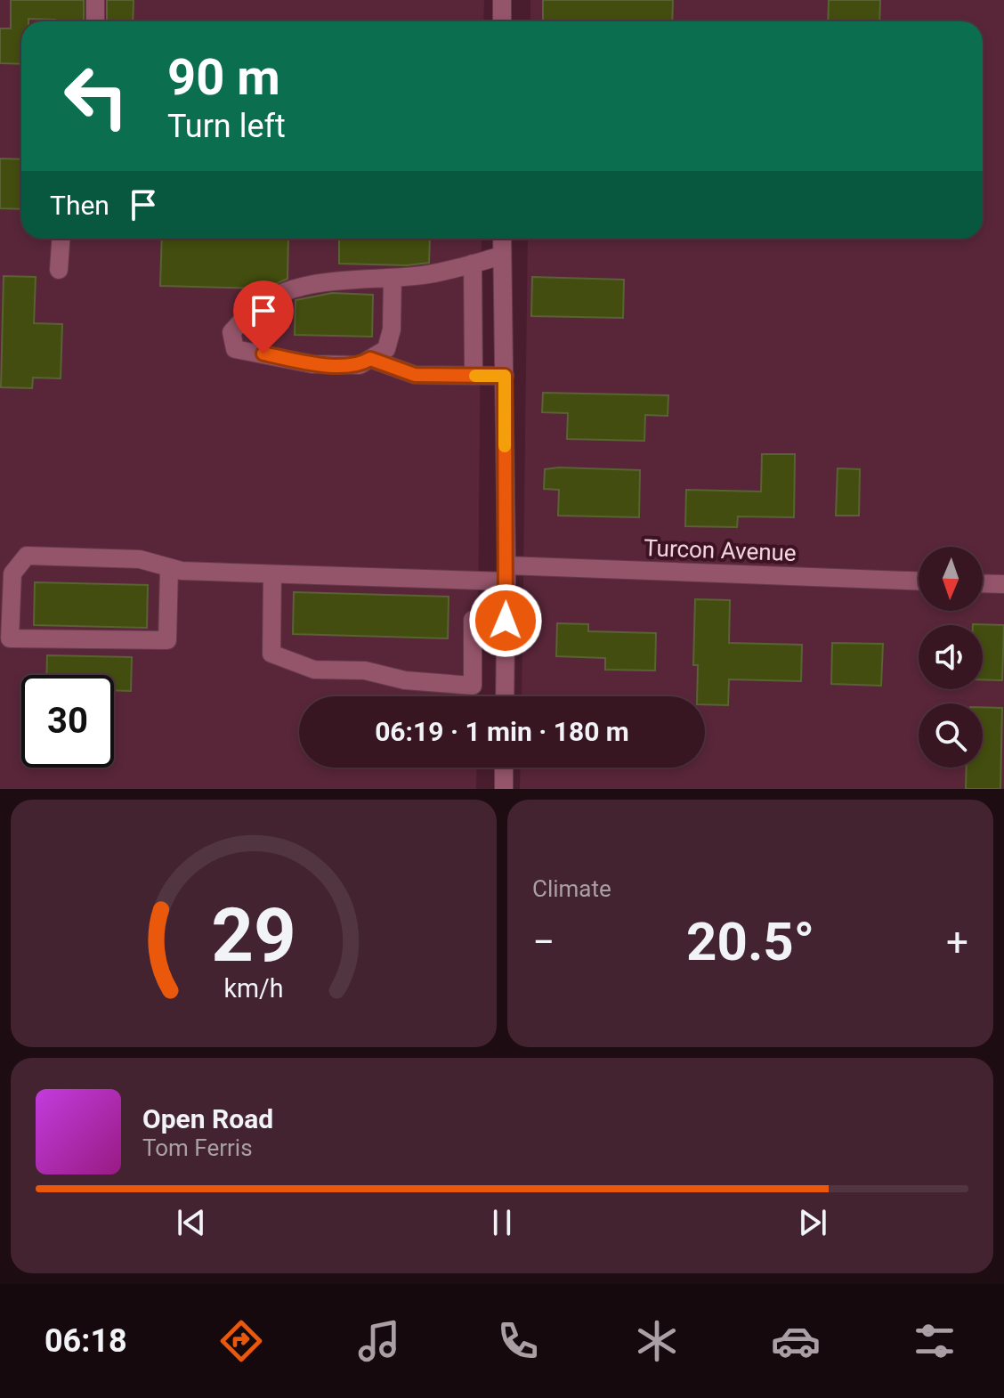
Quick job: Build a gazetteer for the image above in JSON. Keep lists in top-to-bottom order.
{
  "streets": {
    "street": ["Turcon Avenue"]
  },
  "north": "bottom",
  "page": {
    "turn": ["90 m", "Turn left"],
    "then": "Then",
    "limit": "30",
    "trip": "06:19 · 1 min · 180 m",
    "tile": "Climate",
    "heat": ["−", "20.5°", "+"],
    "song": ["Open Road", "Tom Ferris"],
    "tabs": "06:18",
    "gauge": ["29", "km/h"]
  }
}
